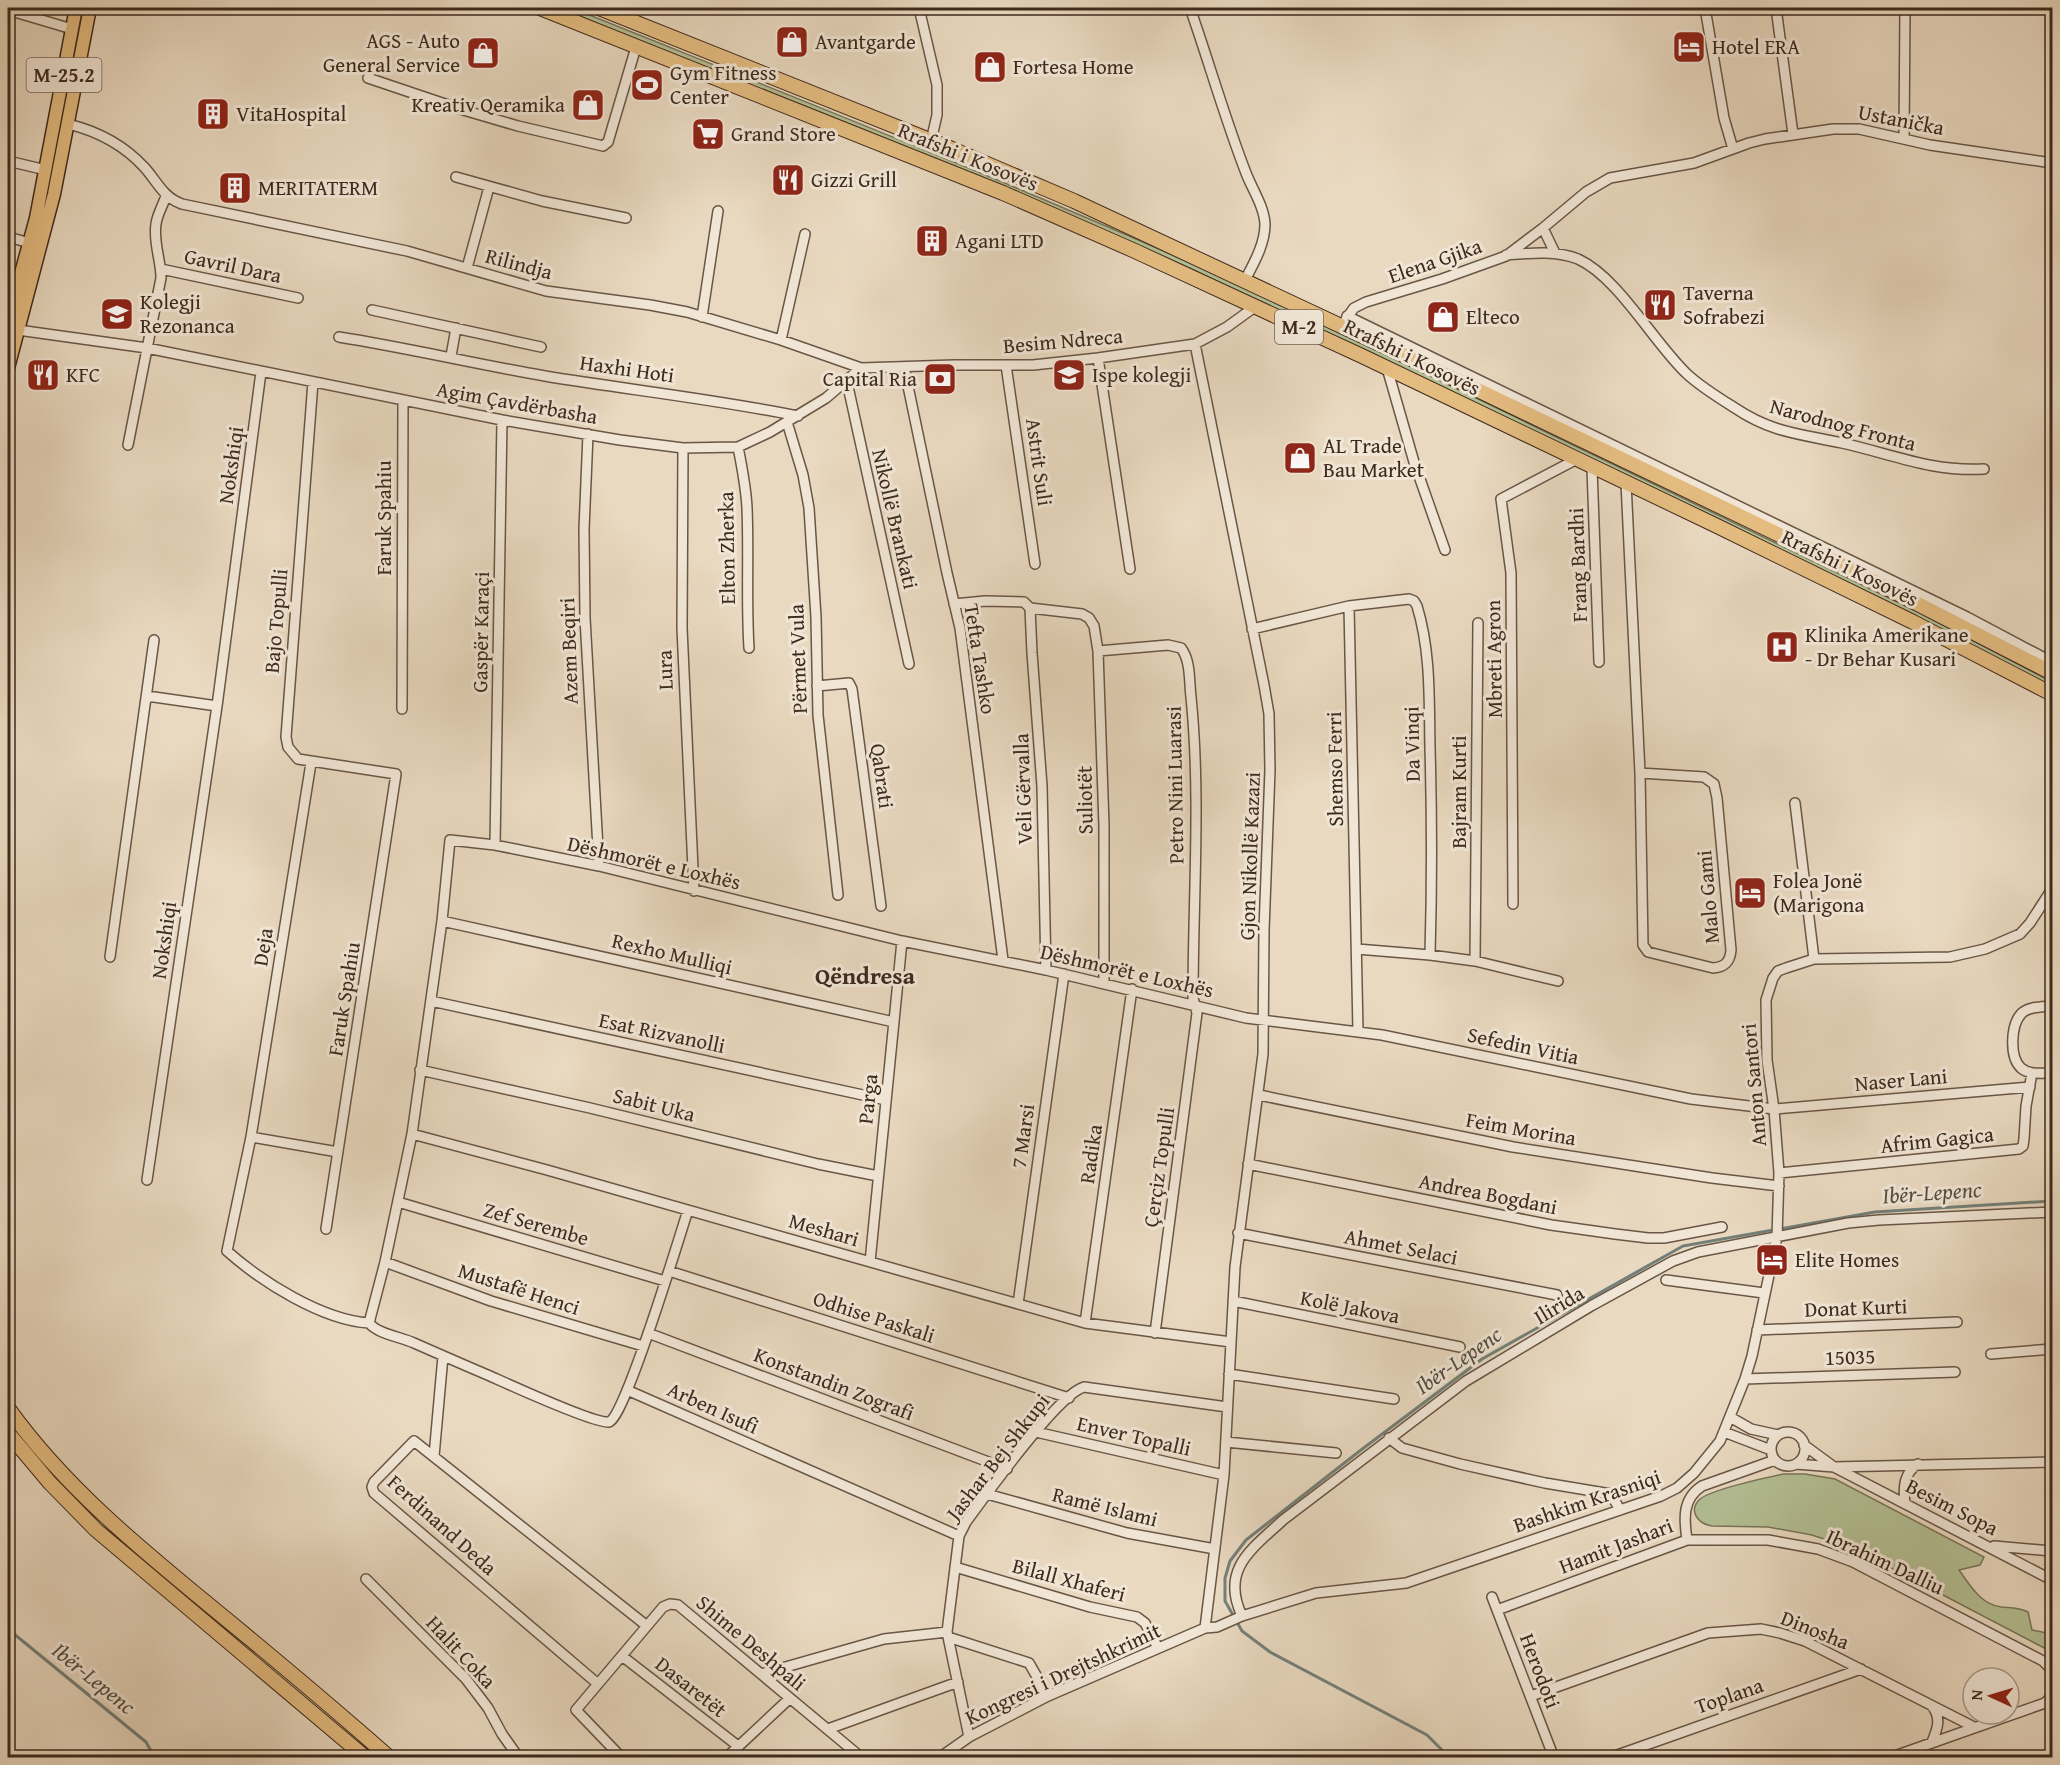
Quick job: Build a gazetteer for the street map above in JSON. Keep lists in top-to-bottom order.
{
  "streets": {
    "highway": ["Rrafshi i Kosovës", "M-2"],
    "main road": ["M-25.2"],
    "street": [
      "Ustanička",
      "Elena Gjika",
      "Rilindja",
      "Gavril Dara",
      "Besim Ndreca",
      "Haxhi Hoti",
      "Agim Çavdërbasha",
      "Narodnog Fronta",
      "Astrit Suli",
      "Nokshiqi",
      "Faruk Spahiu",
      "Nikollë Brankati",
      "Elton Zherka",
      "Frang Bardhi",
      "Bajo Topulli",
      "Gaspër Karaçi",
      "Azem Beqiri",
      "Përmet Vula",
      "Tefta Tashko",
      "Mbreti Agron",
      "Lura",
      "Da Vinqi",
      "Shemso Ferri",
      "Qabrati",
      "Petro Nini Luarasi",
      "Veli Gërvalla",
      "Bajram Kurti",
      "Suliotët",
      "Gjon Nikollë Kazazi",
      "Dëshmorët e Loxhës",
      "Malo Gami",
      "Deja",
      "Rexho Mulliqi",
      "Esat Rizvanolli",
      "Sefedin Vitia",
      "Naser Lani",
      "Anton Santori",
      "Parga",
      "Sabit Uka",
      "Feim Morina",
      "7 Marsi",
      "Afrim Gagica",
      "Radika",
      "Çerçiz Topulli",
      "Andrea Bogdani",
      "Zef Serembe",
      "Meshari",
      "Ahmet Selaci",
      "Mustafë Henci",
      "Ilirida",
      "Kolë Jakova",
      "Donat Kurti",
      "Odhise Paskali",
      "15035",
      "Konstandin Zografi",
      "Arben Isufi",
      "Enver Topalli",
      "Jashar Bej Shkupi",
      "Bashkim Krasniqi",
      "Ramë Islami",
      "Besim Sopa",
      "Ferdinand Deda",
      "Hamit Jashari",
      "Ibrahim Dalliu",
      "Bilall Xhaferi",
      "Dinosha",
      "Shime Deshpali",
      "Halit Coka",
      "Herodoti",
      "Kongresi i Drejtshkrimit",
      "Dasaretët",
      "Toplana"
    ]
  },
  "crossings": [
    ["M-25.2", "Agim Çavdërbasha"],
    ["Ustanička", "Elena Gjika"],
    ["Rrafshi i Kosovës", "Elena Gjika"],
    ["Rrafshi i Kosovës", "Besim Ndreca"],
    ["Rrafshi i Kosovës", "Frang Bardhi"],
    ["Rrafshi i Kosovës", "Mbreti Agron"],
    ["Rrafshi i Kosovës", "Malo Gami"],
    ["Elena Gjika", "Narodnog Fronta"],
    ["Rilindja", "Gavril Dara"],
    ["Rilindja", "Besim Ndreca"],
    ["Rilindja", "Agim Çavdërbasha"],
    ["Gavril Dara", "Agim Çavdërbasha"],
    ["Besim Ndreca", "Agim Çavdërbasha"],
    ["Besim Ndreca", "Astrit Suli"],
    ["Besim Ndreca", "Tefta Tashko"],
    ["Besim Ndreca", "Gjon Nikollë Kazazi"],
    ["Haxhi Hoti", "Agim Çavdërbasha"],
    ["Agim Çavdërbasha", "Nokshiqi"],
    ["Agim Çavdërbasha", "Faruk Spahiu"],
    ["Agim Çavdërbasha", "Nikollë Brankati"],
    ["Agim Çavdërbasha", "Elton Zherka"],
    ["Agim Çavdërbasha", "Bajo Topulli"],
    ["Agim Çavdërbasha", "Gaspër Karaçi"],
    ["Agim Çavdërbasha", "Azem Beqiri"],
    ["Agim Çavdërbasha", "Përmet Vula"],
    ["Agim Çavdërbasha", "Lura"],
    ["Faruk Spahiu", "Bajo Topulli"],
    ["Faruk Spahiu", "Deja"],
    ["Bajo Topulli", "Deja"],
    ["Gaspër Karaçi", "Dëshmorët e Loxhës"],
    ["Azem Beqiri", "Dëshmorët e Loxhës"],
    ["Përmet Vula", "Qabrati"],
    ["Tefta Tashko", "Dëshmorët e Loxhës"],
    ["Lura", "Dëshmorët e Loxhës"],
    ["Da Vinqi", "Shemso Ferri"],
    ["Shemso Ferri", "Sefedin Vitia"],
    ["Petro Nini Luarasi", "Suliotët"],
    ["Petro Nini Luarasi", "Dëshmorët e Loxhës"],
    ["Petro Nini Luarasi", "Çerçiz Topulli"],
    ["Veli Gërvalla", "Suliotët"],
    ["Veli Gërvalla", "Dëshmorët e Loxhës"],
    ["Suliotët", "Dëshmorët e Loxhës"],
    ["Gjon Nikollë Kazazi", "Dëshmorët e Loxhës"],
    ["Gjon Nikollë Kazazi", "Sefedin Vitia"],
    ["Gjon Nikollë Kazazi", "Feim Morina"],
    ["Gjon Nikollë Kazazi", "Andrea Bogdani"],
    ["Gjon Nikollë Kazazi", "Meshari"],
    ["Gjon Nikollë Kazazi", "Ahmet Selaci"],
    ["Gjon Nikollë Kazazi", "Kolë Jakova"],
    ["Gjon Nikollë Kazazi", "Enver Topalli"],
    ["Gjon Nikollë Kazazi", "Jashar Bej Shkupi"],
    ["Gjon Nikollë Kazazi", "Ramë Islami"],
    ["Gjon Nikollë Kazazi", "Kongresi i Drejtshkrimit"],
    ["Dëshmorët e Loxhës", "Deja"],
    ["Dëshmorët e Loxhës", "Rexho Mulliqi"],
    ["Dëshmorët e Loxhës", "Esat Rizvanolli"],
    ["Dëshmorët e Loxhës", "Sefedin Vitia"],
    ["Dëshmorët e Loxhës", "Parga"],
    ["Dëshmorët e Loxhës", "Sabit Uka"],
    ["Dëshmorët e Loxhës", "7 Marsi"],
    ["Dëshmorët e Loxhës", "Radika"],
    ["Dëshmorët e Loxhës", "Çerçiz Topulli"],
    ["Dëshmorët e Loxhës", "Zef Serembe"],
    ["Dëshmorët e Loxhës", "Meshari"],
    ["Dëshmorët e Loxhës", "Mustafë Henci"],
    ["Rexho Mulliqi", "Parga"],
    ["Esat Rizvanolli", "Parga"],
    ["Sefedin Vitia", "Naser Lani"],
    ["Sefedin Vitia", "Anton Santori"],
    ["Naser Lani", "Anton Santori"],
    ["Naser Lani", "Afrim Gagica"],
    ["Anton Santori", "Feim Morina"],
    ["Anton Santori", "Afrim Gagica"],
    ["Anton Santori", "Ilirida"],
    ["Anton Santori", "Bashkim Krasniqi"],
    ["Parga", "Sabit Uka"],
    ["Parga", "Meshari"],
    ["7 Marsi", "Meshari"],
    ["Radika", "Meshari"],
    ["Çerçiz Topulli", "Meshari"],
    ["Ilirida", "Bashkim Krasniqi"],
    ["Donat Kurti", "Bashkim Krasniqi"],
    ["Odhise Paskali", "Jashar Bej Shkupi"],
    ["15035", "Bashkim Krasniqi"],
    ["Konstandin Zografi", "Jashar Bej Shkupi"],
    ["Arben Isufi", "Jashar Bej Shkupi"],
    ["Enver Topalli", "Jashar Bej Shkupi"],
    ["Jashar Bej Shkupi", "Ramë Islami"],
    ["Jashar Bej Shkupi", "Bilall Xhaferi"],
    ["Jashar Bej Shkupi", "Kongresi i Drejtshkrimit"],
    ["Bashkim Krasniqi", "Besim Sopa"],
    ["Besim Sopa", "Hamit Jashari"],
    ["Ferdinand Deda", "Shime Deshpali"],
    ["Hamit Jashari", "Ibrahim Dalliu"],
    ["Hamit Jashari", "Herodoti"],
    ["Bilall Xhaferi", "Kongresi i Drejtshkrimit"],
    ["Dinosha", "Herodoti"],
    ["Dinosha", "Toplana"],
    ["Shime Deshpali", "Dasaretët"]
  ],
  "districts": ["Qëndresa"],
  "water": ["Ibër-Lepenc"],
  "places": {
    "shop": [
      "Avantgarde",
      "AGS - Auto General Service",
      "Fortesa Home",
      "Kreativ Qeramika",
      "Elteco",
      "AL Trade Bau Market"
    ],
    "hotel": ["Hotel ERA", "Folea Jonë (Marigona", "Elite Homes"],
    "sports": ["Gym Fitness Center"],
    "building": ["VitaHospital", "MERITATERM", "Agani LTD"],
    "supermarket": ["Grand Store"],
    "restaurant": ["Gizzi Grill", "Taverna Sofrabezi", "KFC"],
    "school or university": ["Kolegji Rezonanca", "Ispe kolegji"],
    "bank": ["Capital Ria"],
    "hospital": ["Klinika Amerikane - Dr Behar Kusari"]
  },
  "north": "left"
}
